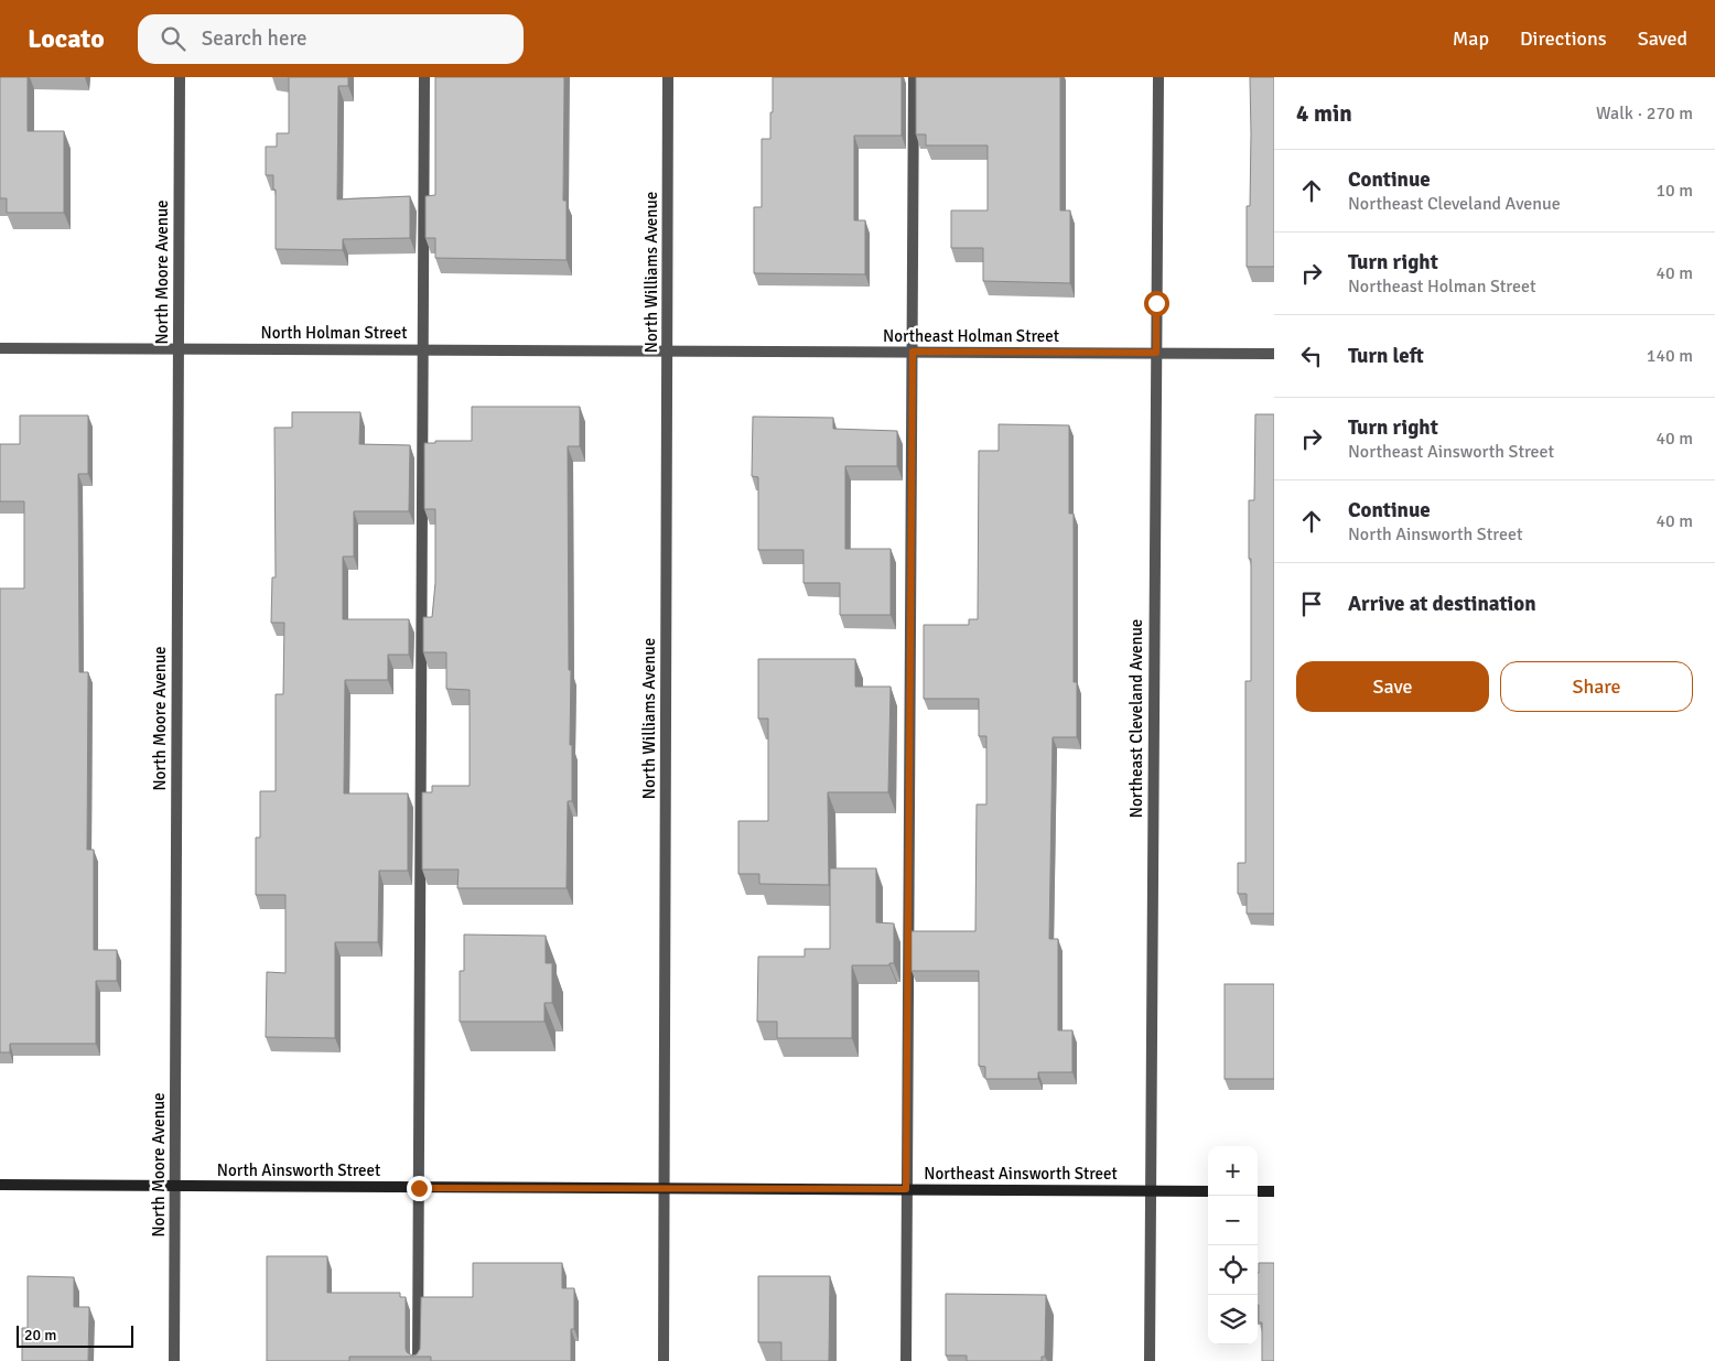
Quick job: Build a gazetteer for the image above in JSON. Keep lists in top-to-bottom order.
{
  "streets": {
    "street": [
      "North Moore Avenue",
      "North Williams Avenue",
      "North Holman Street",
      "Northeast Holman Street",
      "Northeast Cleveland Avenue",
      "North Ainsworth Street",
      "Northeast Ainsworth Street"
    ]
  },
  "crossings": [
    ["North Moore Avenue", "North Holman Street"],
    ["North Moore Avenue", "North Ainsworth Street"],
    ["North Williams Avenue", "North Holman Street"],
    ["North Williams Avenue", "Northeast Holman Street"],
    ["North Williams Avenue", "North Ainsworth Street"],
    ["North Williams Avenue", "Northeast Ainsworth Street"],
    ["North Holman Street", "Northeast Holman Street"],
    ["Northeast Holman Street", "Northeast Cleveland Avenue"],
    ["Northeast Cleveland Avenue", "Northeast Ainsworth Street"],
    ["North Ainsworth Street", "Northeast Ainsworth Street"]
  ],
  "scale_bar": "20 m",
  "page": {
    "header": "Locato",
    "search": "Search here",
    "nav": ["Map", "Directions", "Saved"],
    "heading": ["4 min", "Walk · 270 m"],
    "list": [
      ["Continue", "Northeast Cleveland Avenue", "10 m"],
      ["Turn right", "Northeast Holman Street", "40 m"],
      ["Turn left", "140 m"],
      ["Turn right", "Northeast Ainsworth Street", "40 m"],
      ["Continue", "North Ainsworth Street", "40 m"],
      "Arrive at destination"
    ],
    "buttons": ["Save", "Share"],
    "map_buttons": ["+", "−"],
    "scale": "20 m"
  }
}
